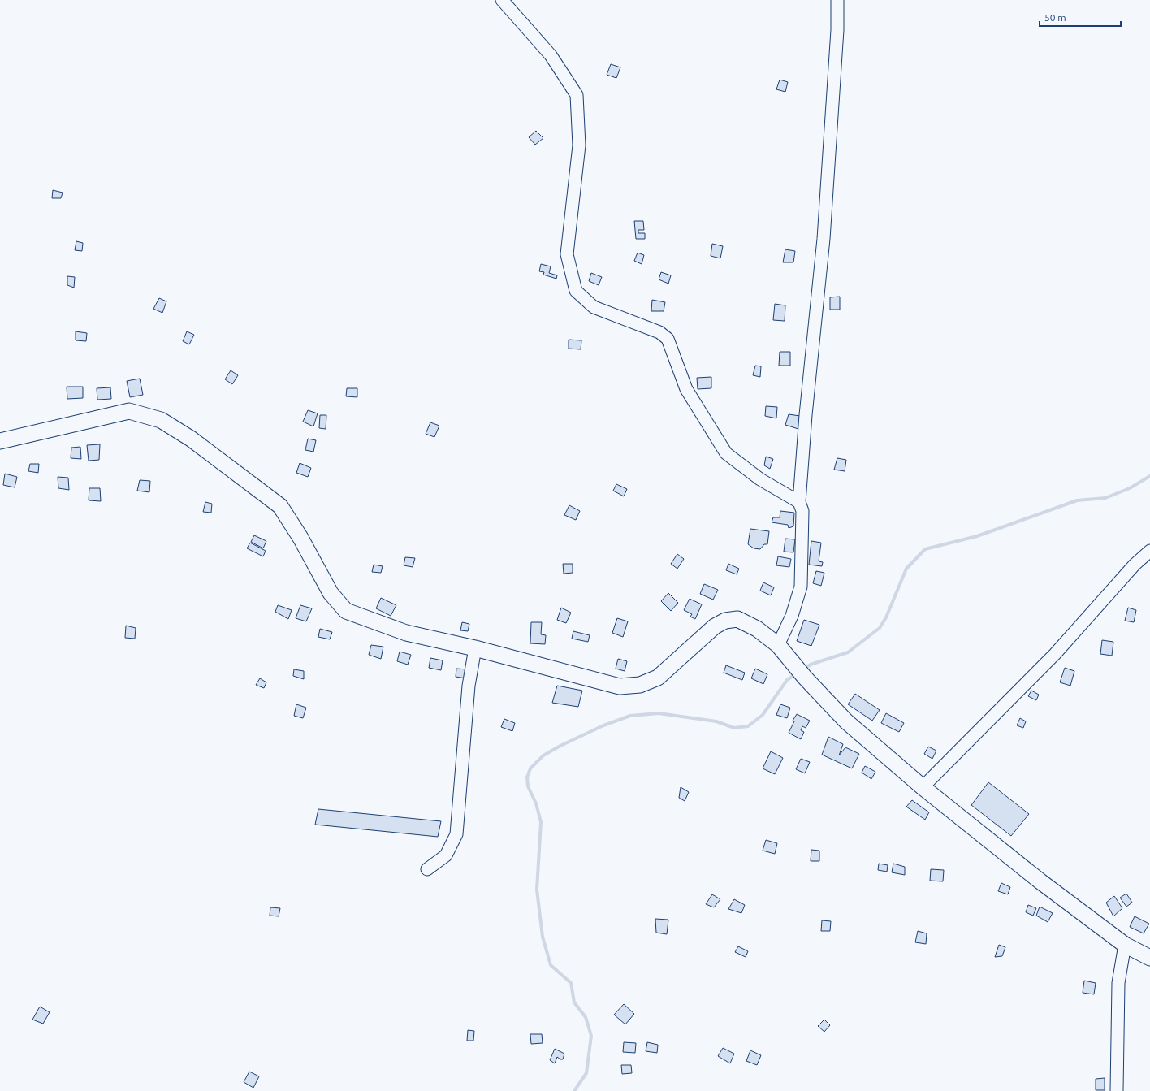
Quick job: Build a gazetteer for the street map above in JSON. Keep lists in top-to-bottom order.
{
  "scale_bar": "50 m"
}
